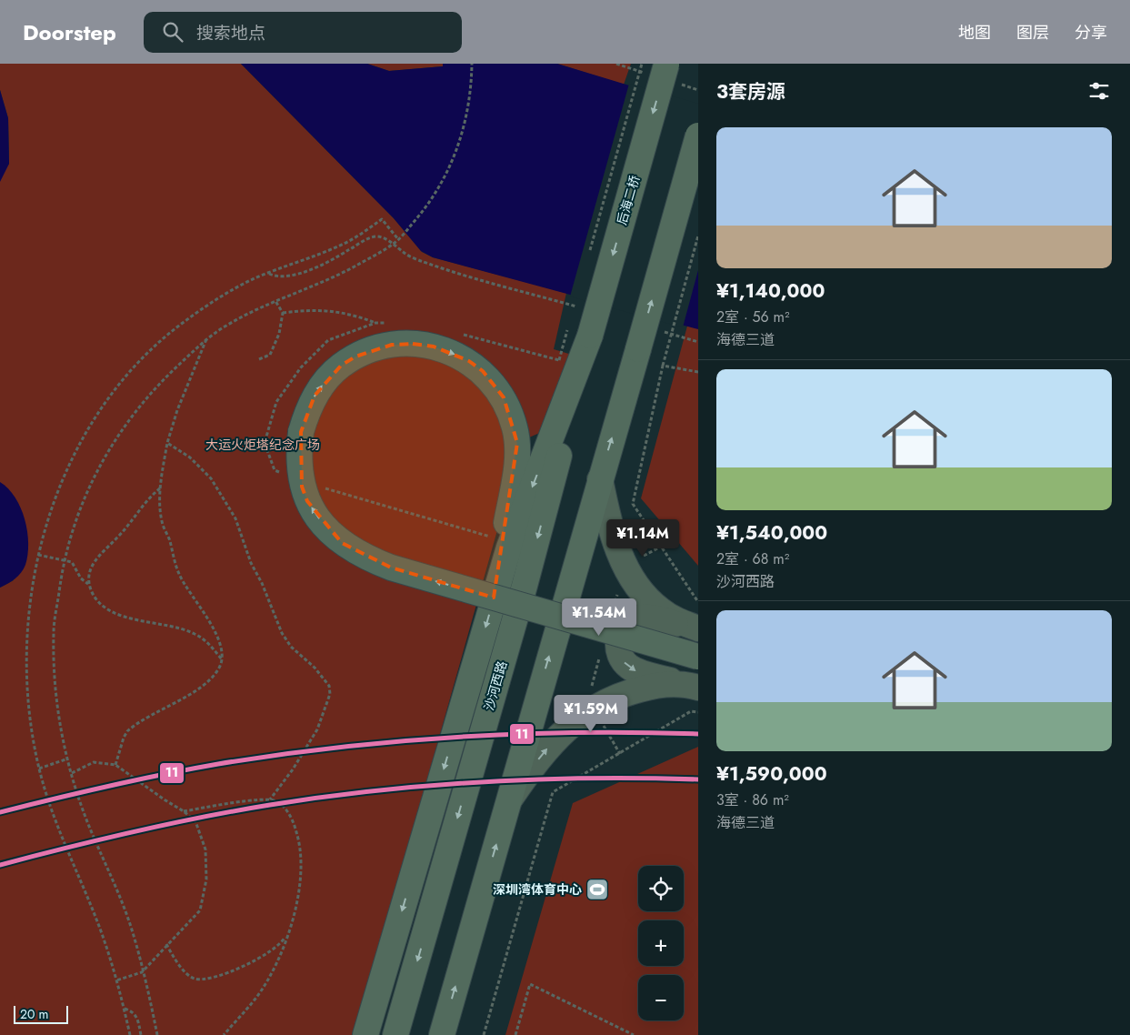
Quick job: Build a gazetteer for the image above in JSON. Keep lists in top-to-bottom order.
{
  "streets": {
    "main road": ["后海二桥", "沙河西路"]
  },
  "crossings": [
    ["后海二桥", "沙河西路"]
  ],
  "parks": ["大运火炬塔纪念广场"],
  "places": {
    "sports": ["深圳湾体育中心"]
  },
  "lines": ["transit line 11"],
  "scale_bar": "20 m",
  "page": {
    "header": "Doorstep",
    "search": "搜索地点",
    "nav": ["地图", "图层", "分享"],
    "heading": "3套房源",
    "list": [
      {
        "name": "¥1,140,000",
        "note": "2室 · 56 m² · 海德三道"
      },
      {
        "name": "¥1,540,000",
        "note": "2室 · 68 m² · 沙河西路"
      },
      {
        "name": "¥1,590,000",
        "note": "3室 · 86 m² · 海德三道"
      }
    ],
    "price": ["¥1.14M", "¥1.54M", "¥1.59M"],
    "map_buttons": ["+", "−"],
    "scale": "20 m"
  }
}
